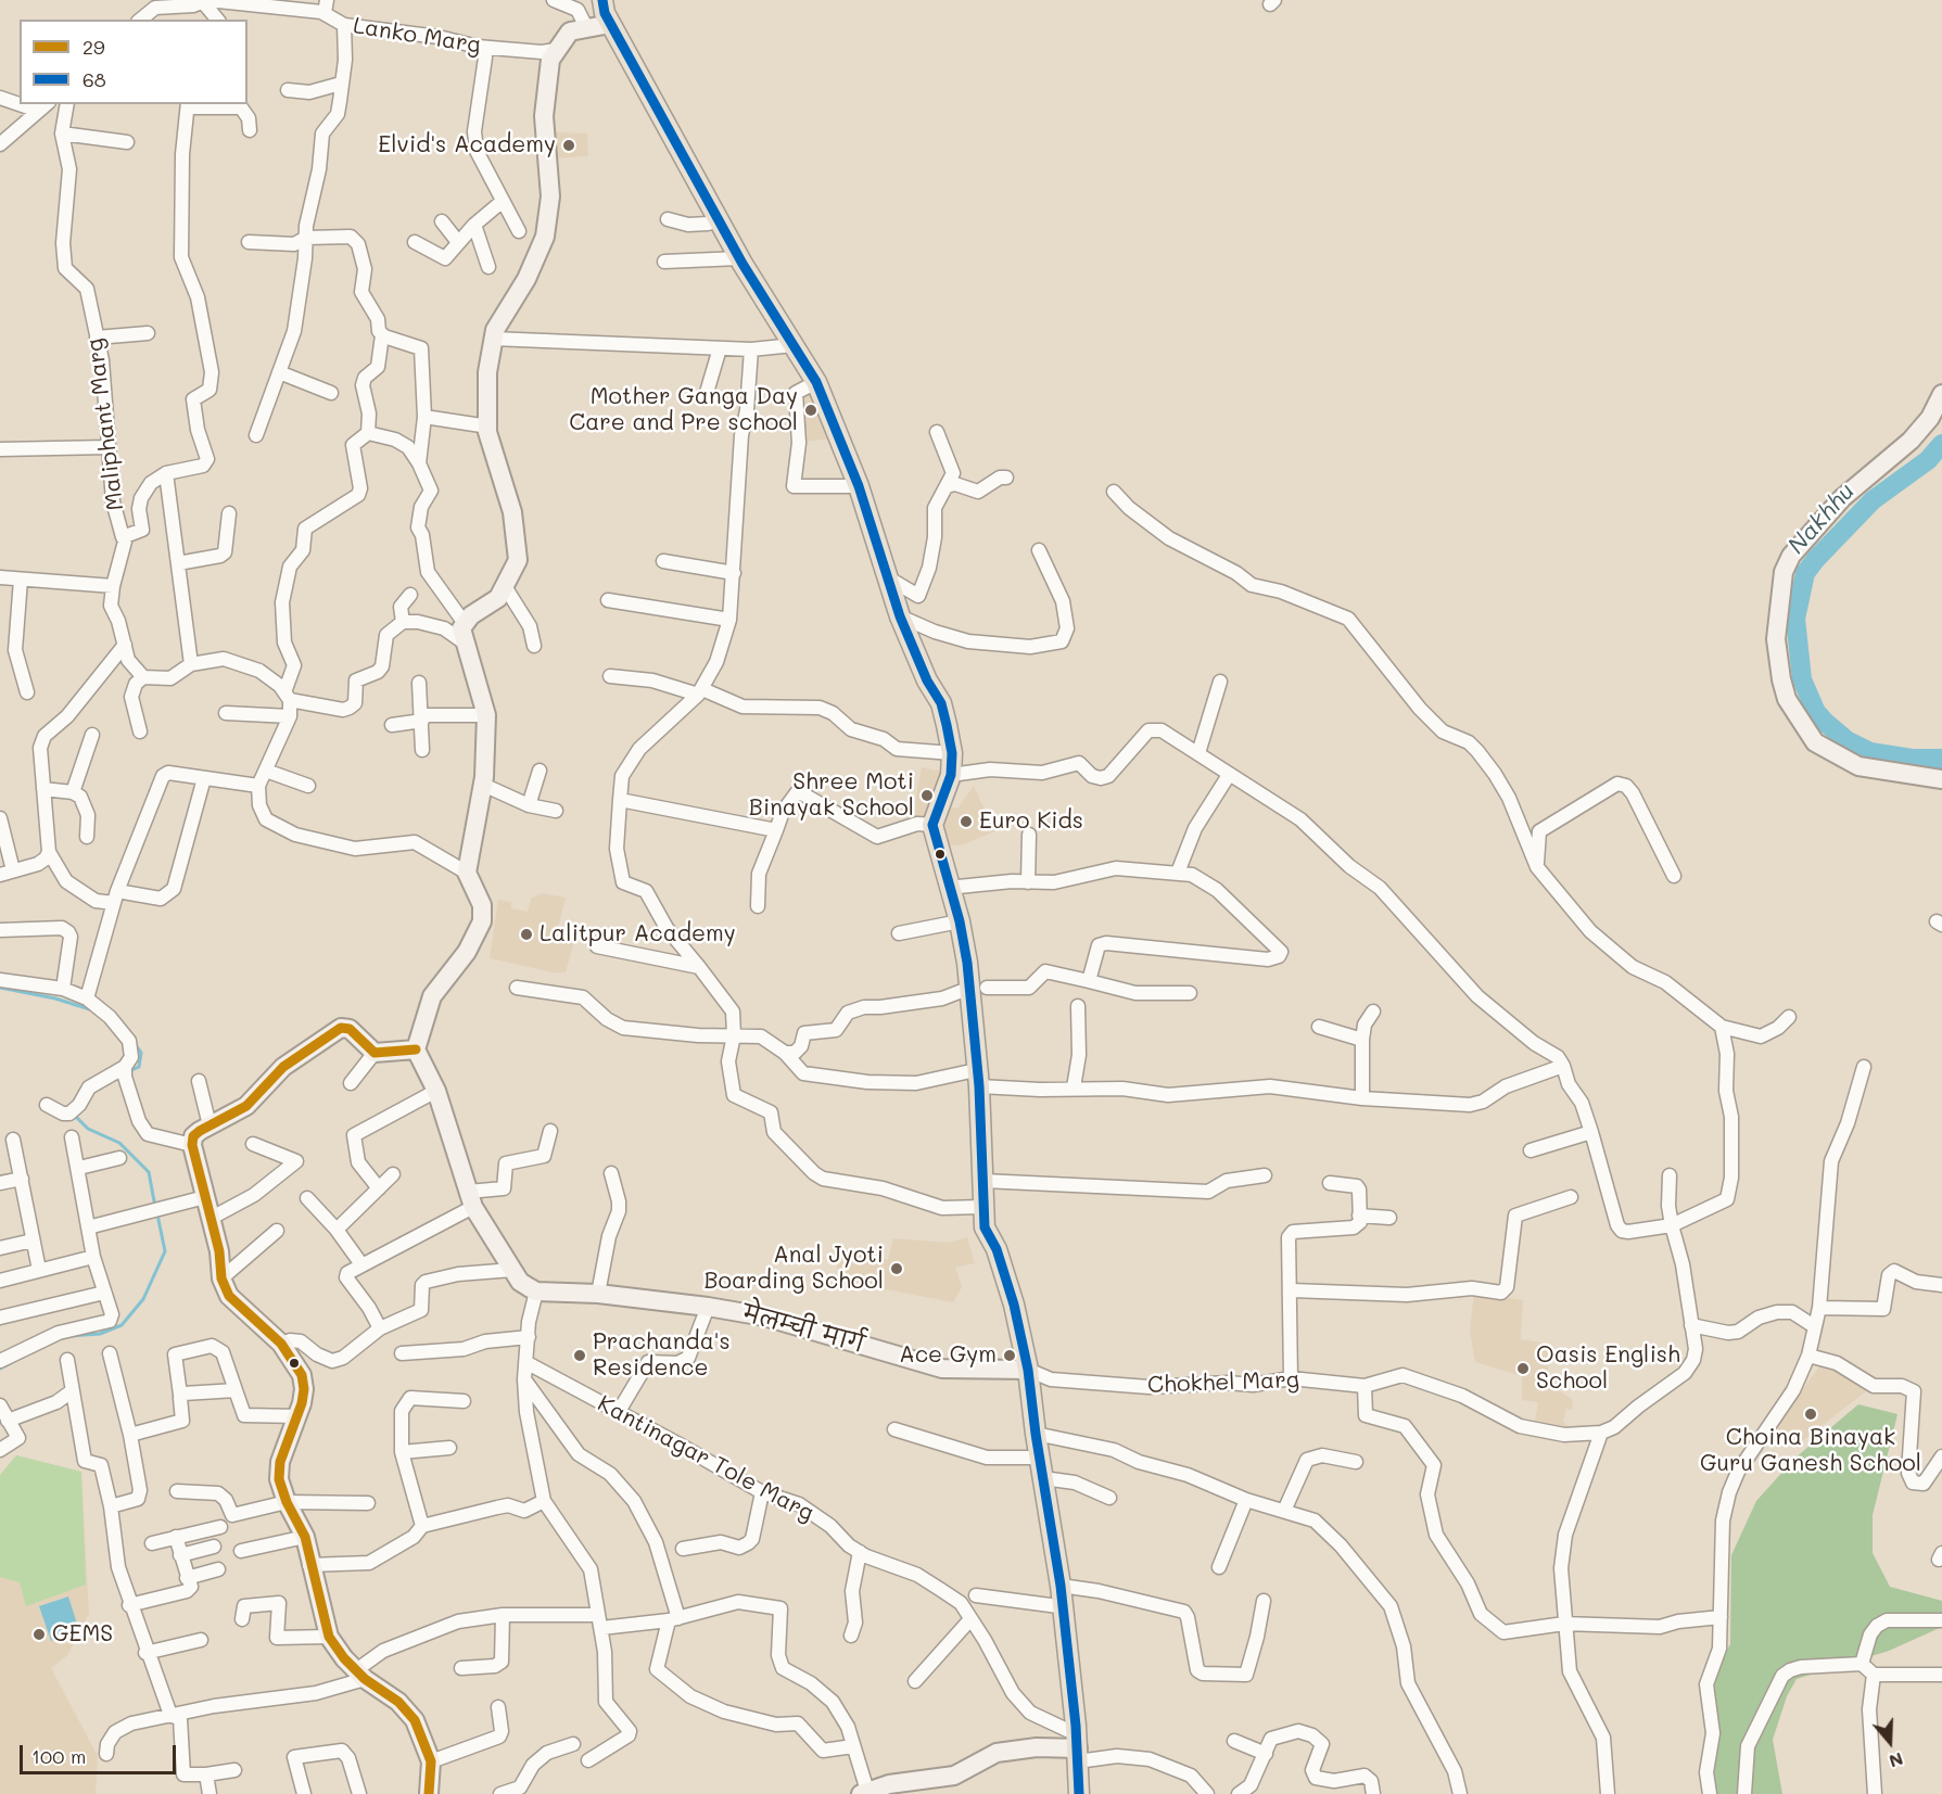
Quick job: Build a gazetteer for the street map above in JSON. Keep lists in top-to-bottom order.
{
  "streets": {
    "main road": ["मेलम्ची मार्ग"],
    "street": [
      "Lanko Marg",
      "Maliphant Marg",
      "Chokhel Marg",
      "Kantinagar Tole Marg"
    ]
  },
  "crossings": [
    ["मेलम्ची मार्ग", "Chokhel Marg"]
  ],
  "water": ["Nakhhu"],
  "places": [
    "Elvid's Academy",
    "Mother Ganga Day Care and Pre school",
    "Shree Moti Binayak School",
    "Euro Kids",
    "Lalitpur Academy",
    "Anal Jyoti Boarding School",
    "Prachanda's Residence",
    "Ace Gym",
    "Oasis English School",
    "Choina Binayak Guru Ganesh School",
    "GEMS"
  ],
  "lines": ["transit line 68", "transit line 29"],
  "legend": ["29", "68"],
  "scale_bar": "100 m",
  "north": "bottom"
}
